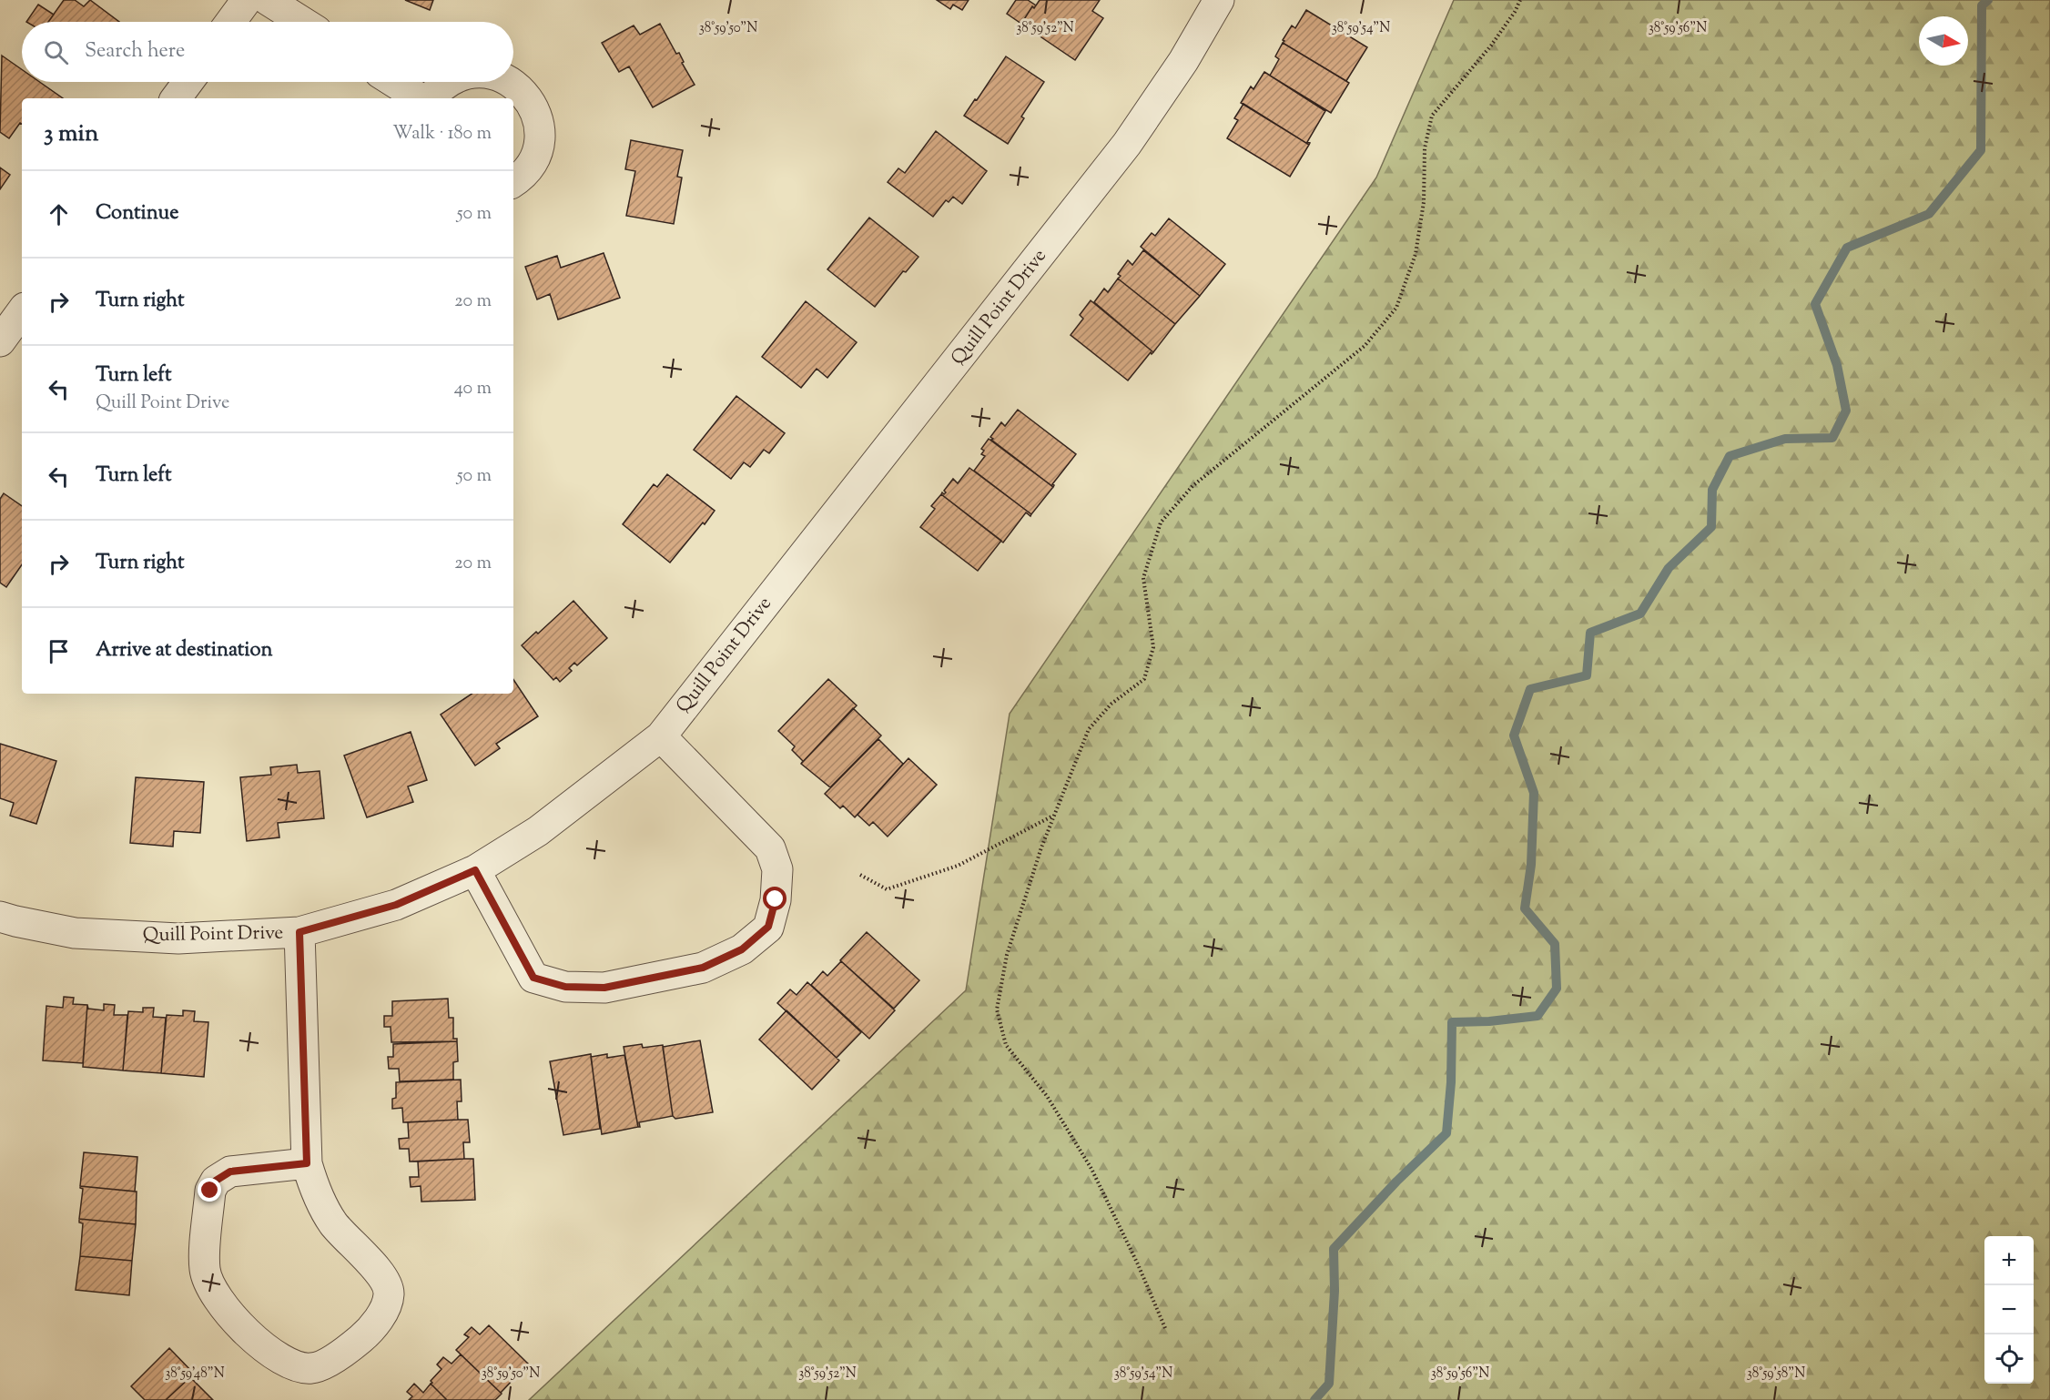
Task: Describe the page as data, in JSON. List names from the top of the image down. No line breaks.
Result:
{"streets":{"street":["Quill Point Drive"]},"north":"right","page":{"search":"Search here","heading":["3 min","Walk · 180 m"],"list":[["Continue","50 m"],["Turn right","20 m"],["Turn left","Quill Point Drive","40 m"],["Turn left","50 m"],["Turn right","20 m"],"Arrive at destination"],"map_buttons":["+","−"]},"coordinates":["38°59'50\"N","38°59'52\"N","38°59'54\"N","38°59'56\"N","38°59'48\"N","38°59'58\"N"]}
